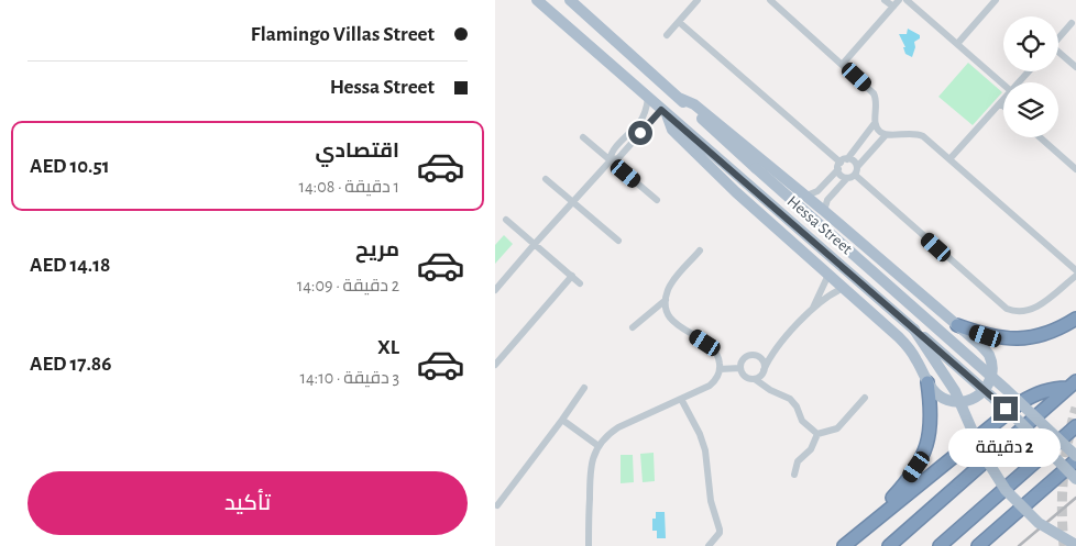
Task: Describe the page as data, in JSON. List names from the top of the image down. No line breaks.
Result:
{"streets":{"main road":["Hessa Street"]},"page":{"banner":["Flamingo Villas Street","Hessa Street"],"list":[{"name":"اقتصادي","note":"1 دقيقة · 14:08","value":"AED 10.51"},{"name":"مريح","note":"2 دقيقة · 14:09","value":"AED 14.18"},{"name":"XL","note":"3 دقيقة · 14:10","value":"AED 17.86"}],"bubble":"2 دقيقة","buttons":"تأكيد"}}
